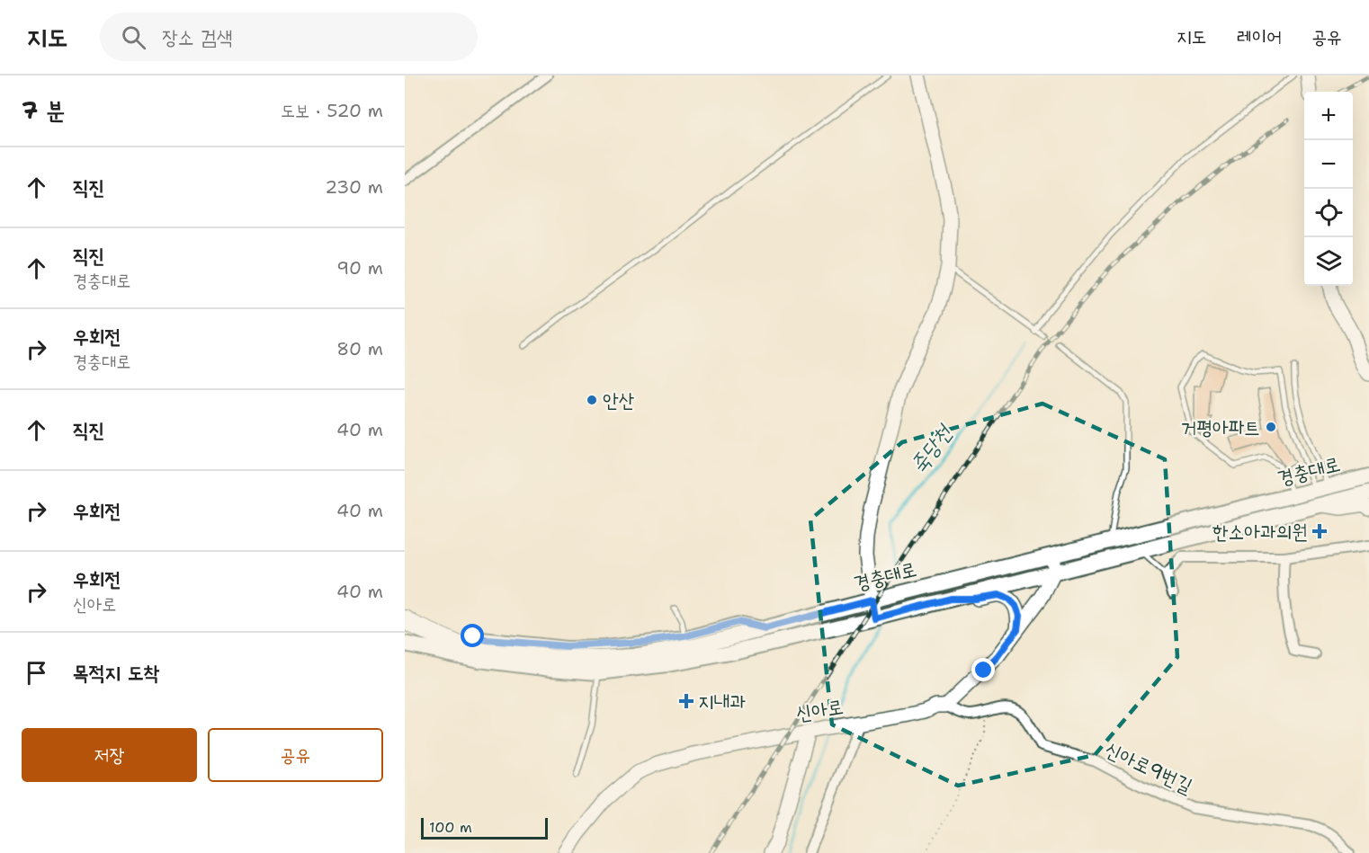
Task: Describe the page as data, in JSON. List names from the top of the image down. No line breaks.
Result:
{"streets":{"main road":["경충대로"],"street":["신아로","신아로9번길"]},"crossings":[["경충대로","신아로"],["신아로","신아로9번길"]],"water":["죽당천"],"places":{"other":["안산","거평아파트"],"health":["한소아과의원","지내과"]},"scale_bar":"100 m","page":{"header":"지도","search":"장소 검색","nav":["지도","레이어","공유"],"heading":["7 분","도보 · 520 m"],"map_buttons":["+","−"],"list":[["직진","230 m"],["직진","경충대로","90 m"],["우회전","경충대로","80 m"],["직진","40 m"],["우회전","40 m"],["우회전","신아로","40 m"],"목적지 도착"],"buttons":["저장","공유"],"scale":"100 m"}}
